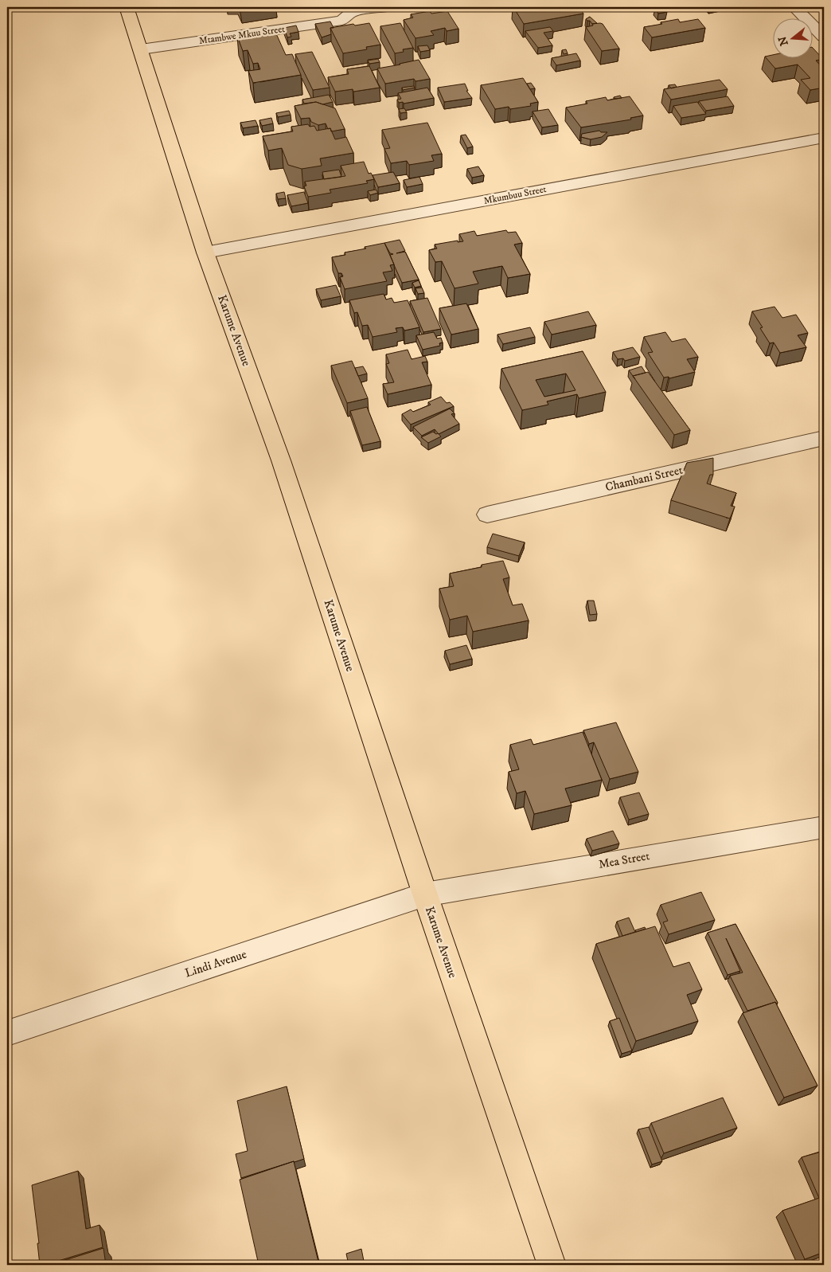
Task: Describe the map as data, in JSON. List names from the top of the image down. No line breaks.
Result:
{"streets":{"main road":["Karume Avenue"],"street":["Mtambwe Mkuu Street","Mkumbuu Street","Chambani Street","Mea Street","Lindi Avenue"]},"crossings":[["Mtambwe Mkuu Street","Karume Avenue"],["Mkumbuu Street","Karume Avenue"],["Karume Avenue","Mea Street"],["Karume Avenue","Lindi Avenue"],["Mea Street","Lindi Avenue"]],"north":"left"}
